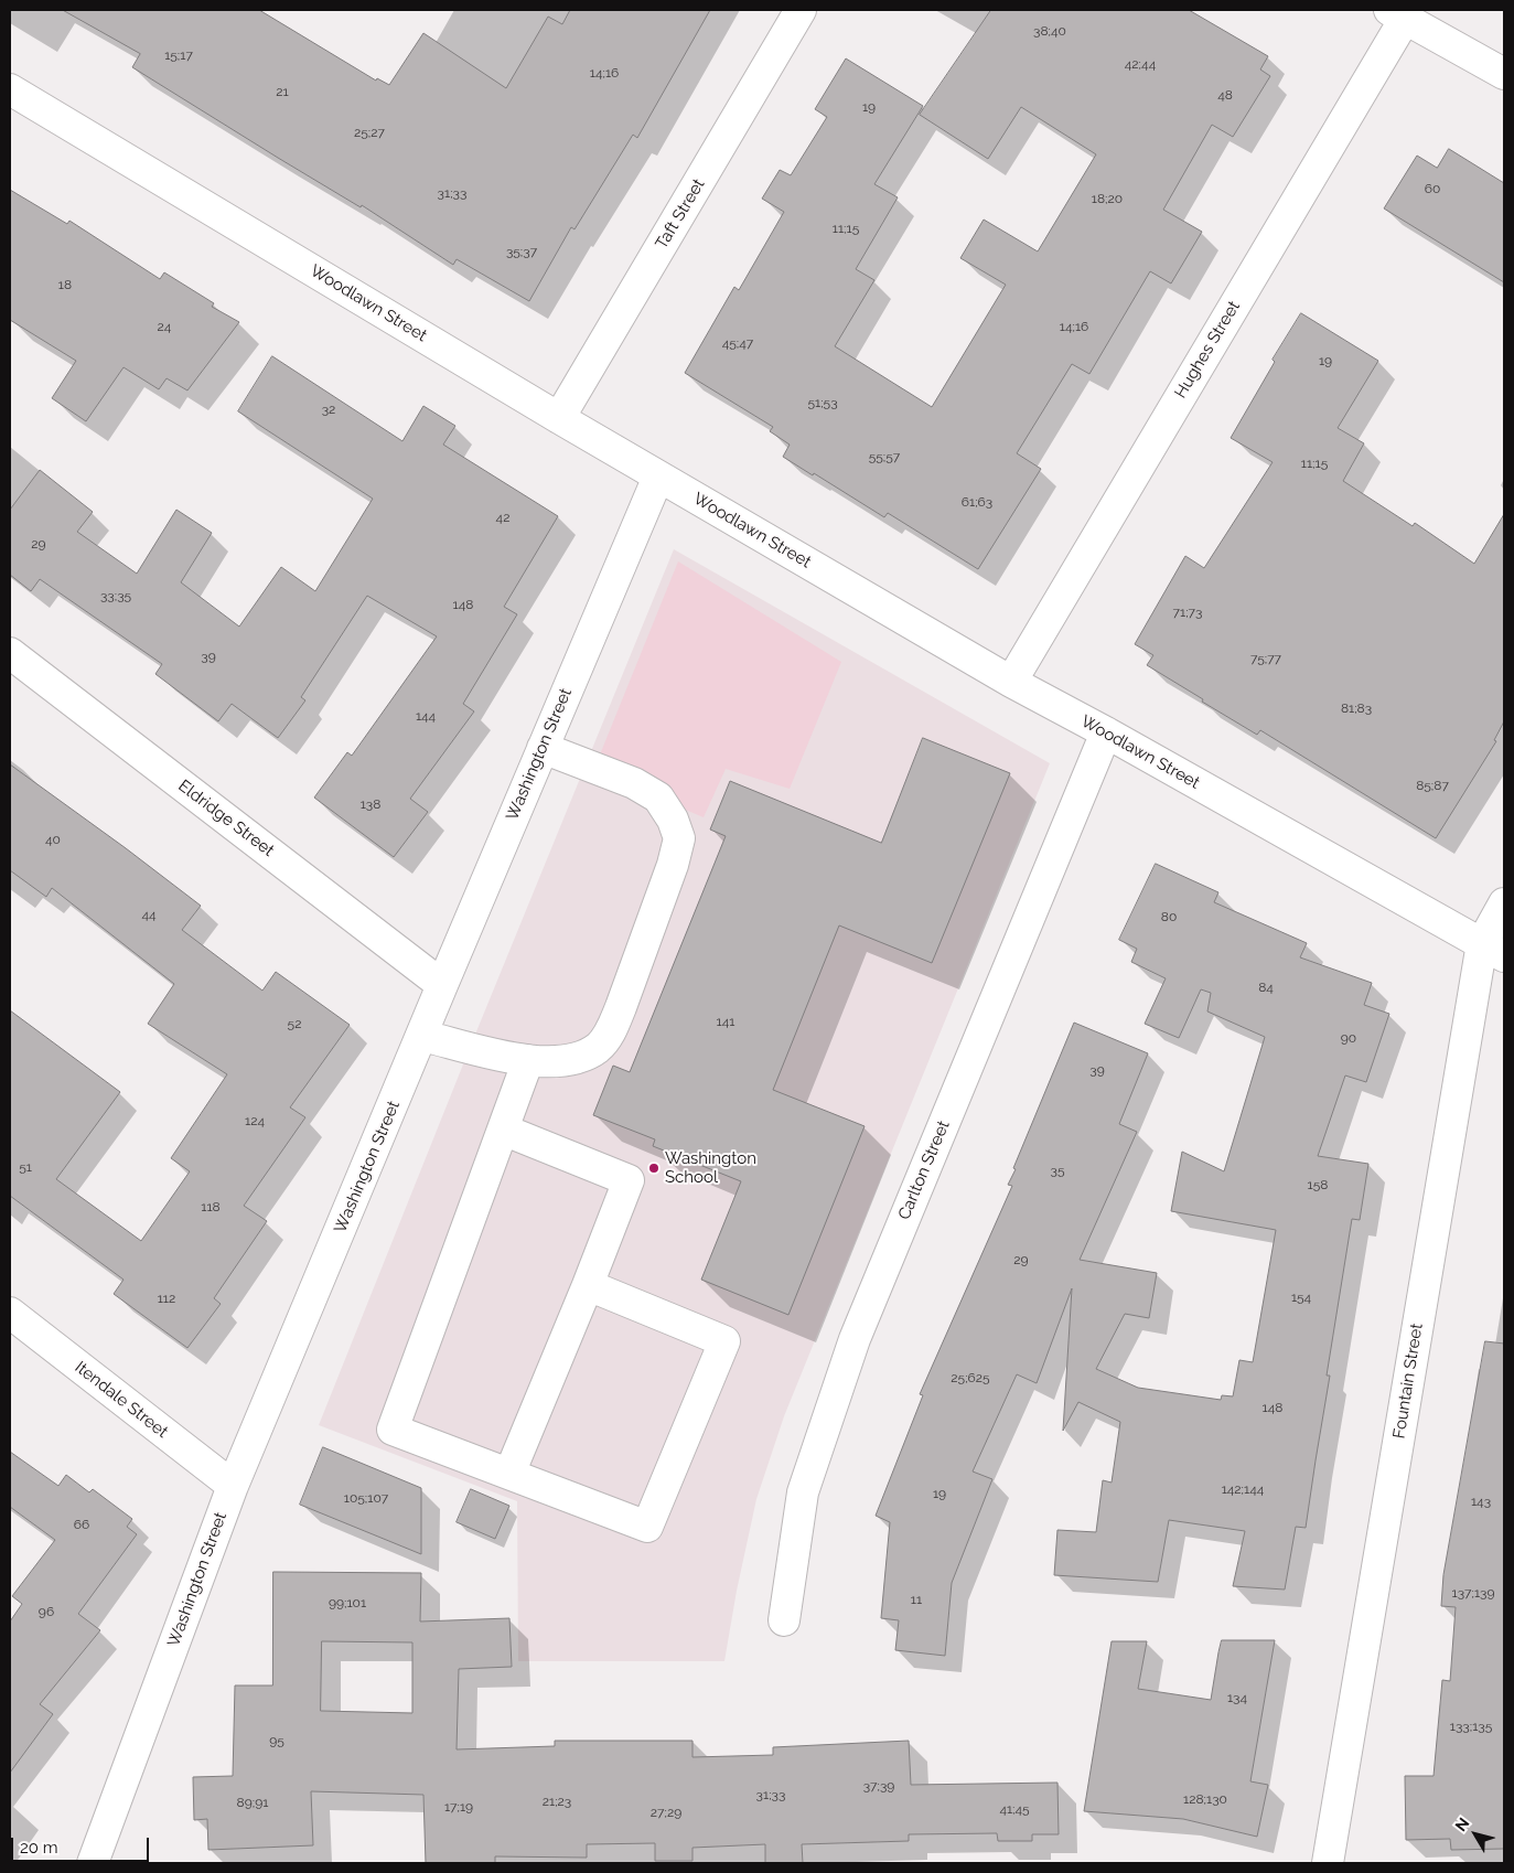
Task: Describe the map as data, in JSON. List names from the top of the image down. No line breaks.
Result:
{"streets":{"street":["Taft Street","Woodlawn Street","Hughes Street","Washington Street","Eldridge Street","Carlton Street","Fountain Street","Itendale Street"]},"crossings":[["Taft Street","Woodlawn Street"],["Woodlawn Street","Hughes Street"],["Woodlawn Street","Washington Street"],["Woodlawn Street","Carlton Street"],["Woodlawn Street","Fountain Street"],["Washington Street","Eldridge Street"],["Washington Street","Itendale Street"]],"places":["Washington School"],"house_numbers":["38;40","15;17","42;44","14;16","21","48","19","25;27","60","31;33","18;20","11;15","35;37","18","24","14;16","45;47","19","51;53","32","55;57","11;15","61;63","42","29","33;35","148","71;73","39","75;77","81;83","144","85;87","138","40","44","80","84","141","52","90","39","124","51","35","158","118","29","154","112","25;625","148","142;144","19","105;107","143","66","137;139","11","99;101","96","134","133;135","95","37;39","31;33","128;130","21;23","89;91","17;19","41;45","27;29"],"scale_bar":"20 m","north":"top left"}
